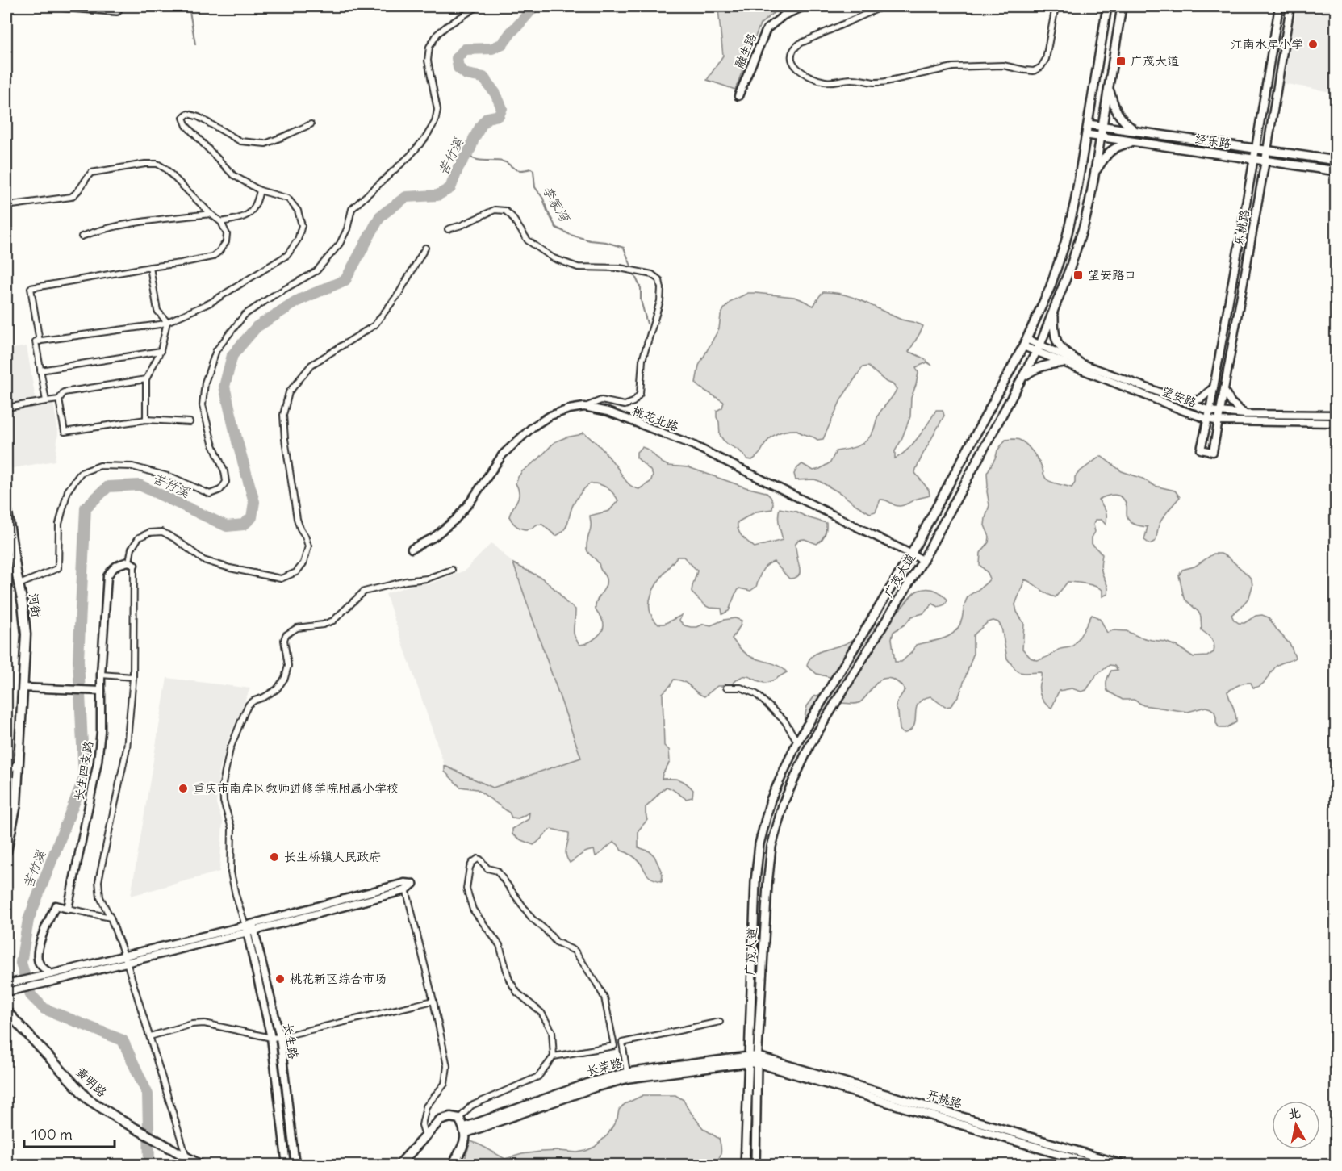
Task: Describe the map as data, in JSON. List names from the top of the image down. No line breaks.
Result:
{"streets":{"highway":["河街","黄明路"],"main road":["经乐路","广茂大道","长荣路","开桃路"],"street":["融生路","乐桃路","望安路","桃花北路","长生四支路","长生路"]},"crossings":[["经乐路","乐桃路"],["经乐路","广茂大道"],["乐桃路","望安路"],["望安路","广茂大道"],["桃花北路","广茂大道"],["广茂大道","长荣路"],["广茂大道","开桃路"],["长荣路","开桃路"]],"water":["苦竹溪","李家湾"],"places":{"other":["江南水岸小学","重庆市南岸区教师进修学院附属小学校","长生桥镇人民政府","桃花新区综合市场"],"transit":["广茂大道","望安路口"]},"scale_bar":"100 m","north":"top"}
